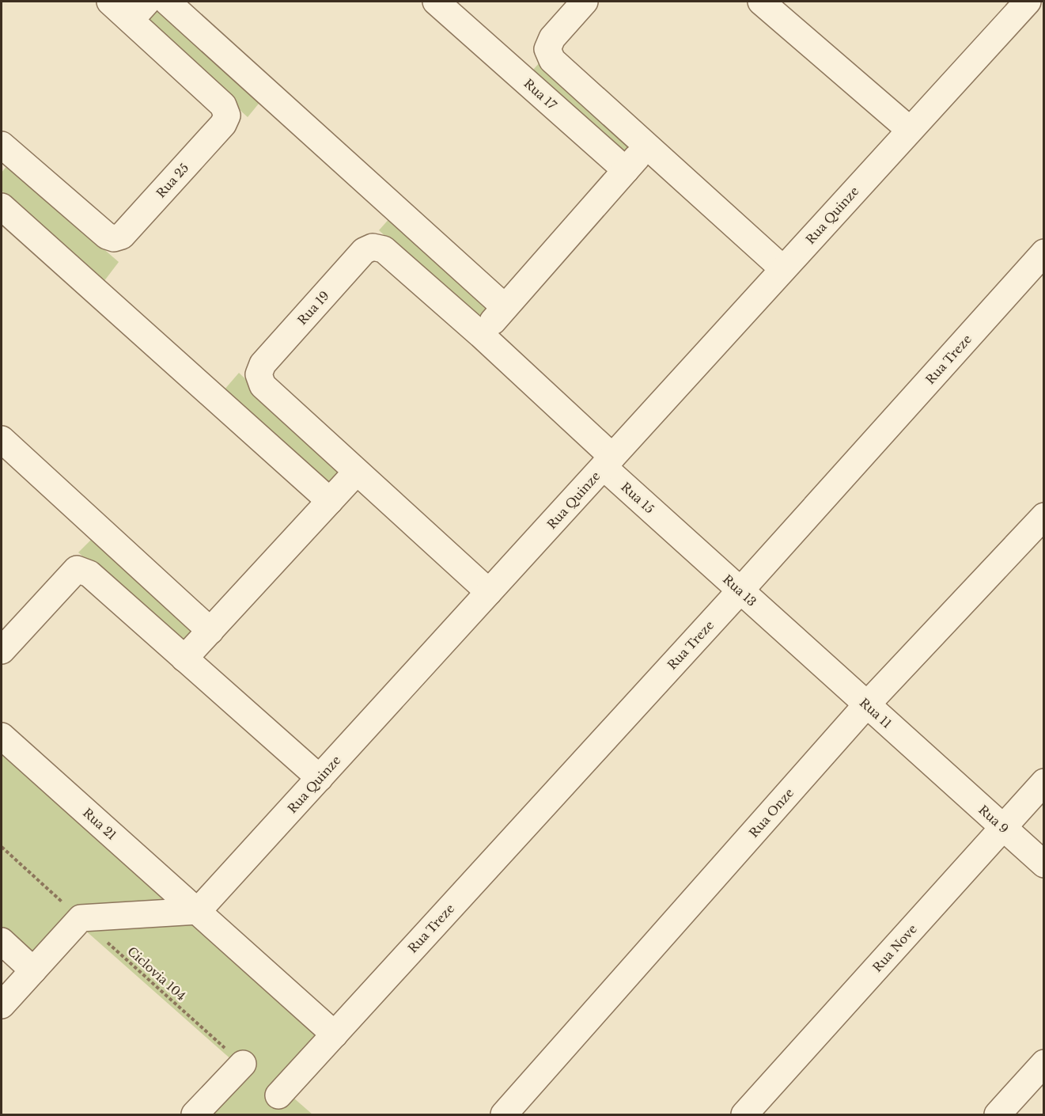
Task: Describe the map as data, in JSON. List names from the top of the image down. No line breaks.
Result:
{"streets":{"street":["Rua 17","Rua 25","Rua Quinze","Rua 19","Rua Treze","Rua 15","Rua 13","Rua 11","Rua Onze","Rua 9","Rua 21","Rua Nove"],"path":["Ciclovia 104"]},"crossings":[["Rua Quinze","Rua 19"],["Rua Quinze","Rua 15"],["Rua Quinze","Rua 21"],["Rua 19","Rua 15"],["Rua Treze","Rua 13"],["Rua 15","Rua 13"],["Rua 13","Rua 11"],["Rua 11","Rua Onze"],["Rua 11","Rua 9"],["Rua 9","Rua Nove"]]}
